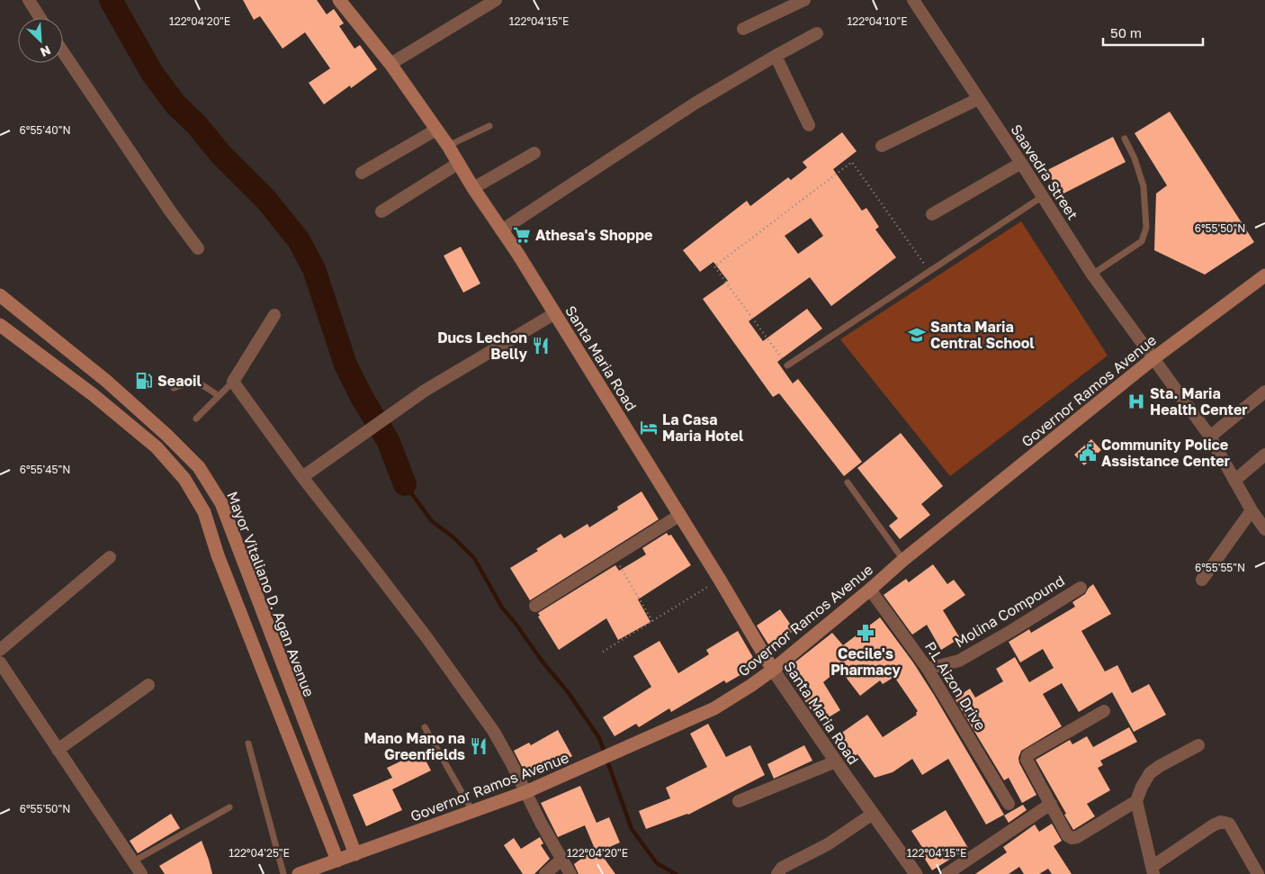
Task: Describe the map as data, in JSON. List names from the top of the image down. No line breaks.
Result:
{"streets":{"main road":["Santa Maria Road","Governor Ramos Avenue","Mayor Vitaliano D. Agan Avenue"],"street":["Saavedra Street","Molina Compound","P.L Aizon Drive"]},"crossings":[["Saavedra Street","Governor Ramos Avenue"],["Santa Maria Road","Governor Ramos Avenue"],["Governor Ramos Avenue","Mayor Vitaliano D. Agan Avenue"],["Governor Ramos Avenue","P.L Aizon Drive"],["Molina Compound","P.L Aizon Drive"]],"places":{"supermarket":["Athesa's Shoppe"],"school or university":["Santa Maria Central School"],"restaurant":["Ducs Lechon Belly","Mano Mano na Greenfields"],"fuel station":["Seaoil"],"hospital":["Sta. Maria Health Center"],"hotel":["La Casa Maria Hotel"],"public building":["Community Police Assistance Center"],"pharmacy":["Cecile's Pharmacy"]},"scale_bar":"50 m","north":"bottom right","coordinates":["122°04'20\"E","122°04'15\"E","122°04'10\"E","6°55'40\"N","6°55'50\"N","6°55'45\"N","6°55'55\"N","122°04'25\"E"]}
